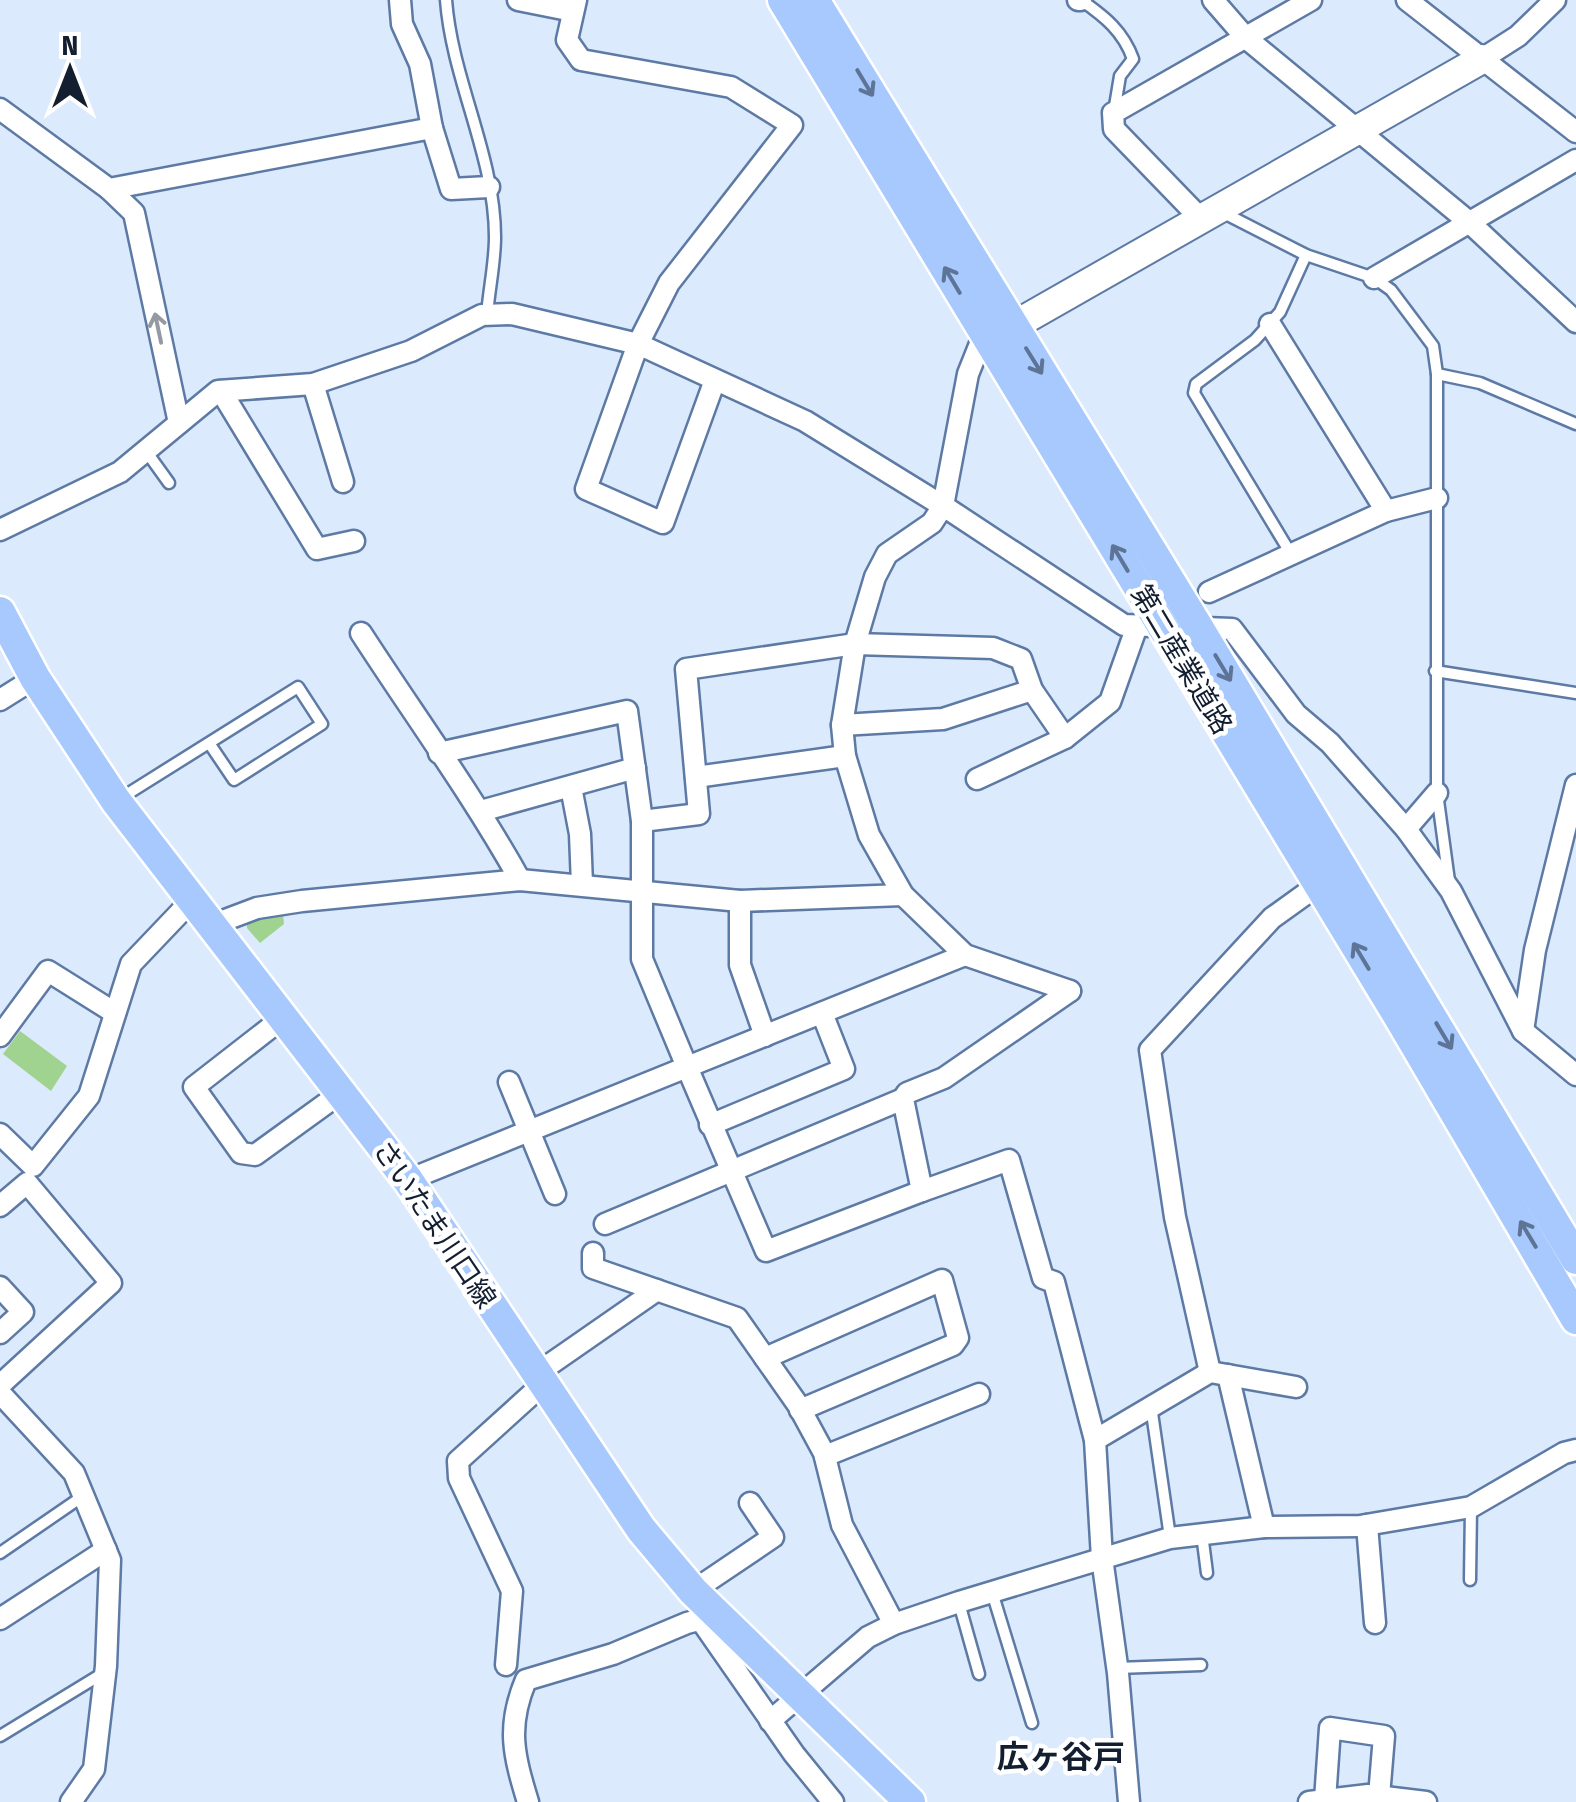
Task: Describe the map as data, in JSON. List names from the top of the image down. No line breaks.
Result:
{"streets":{"main road":["第二産業道路","さいたま川口線"]},"districts":["広ヶ谷戸"],"north":"top"}
